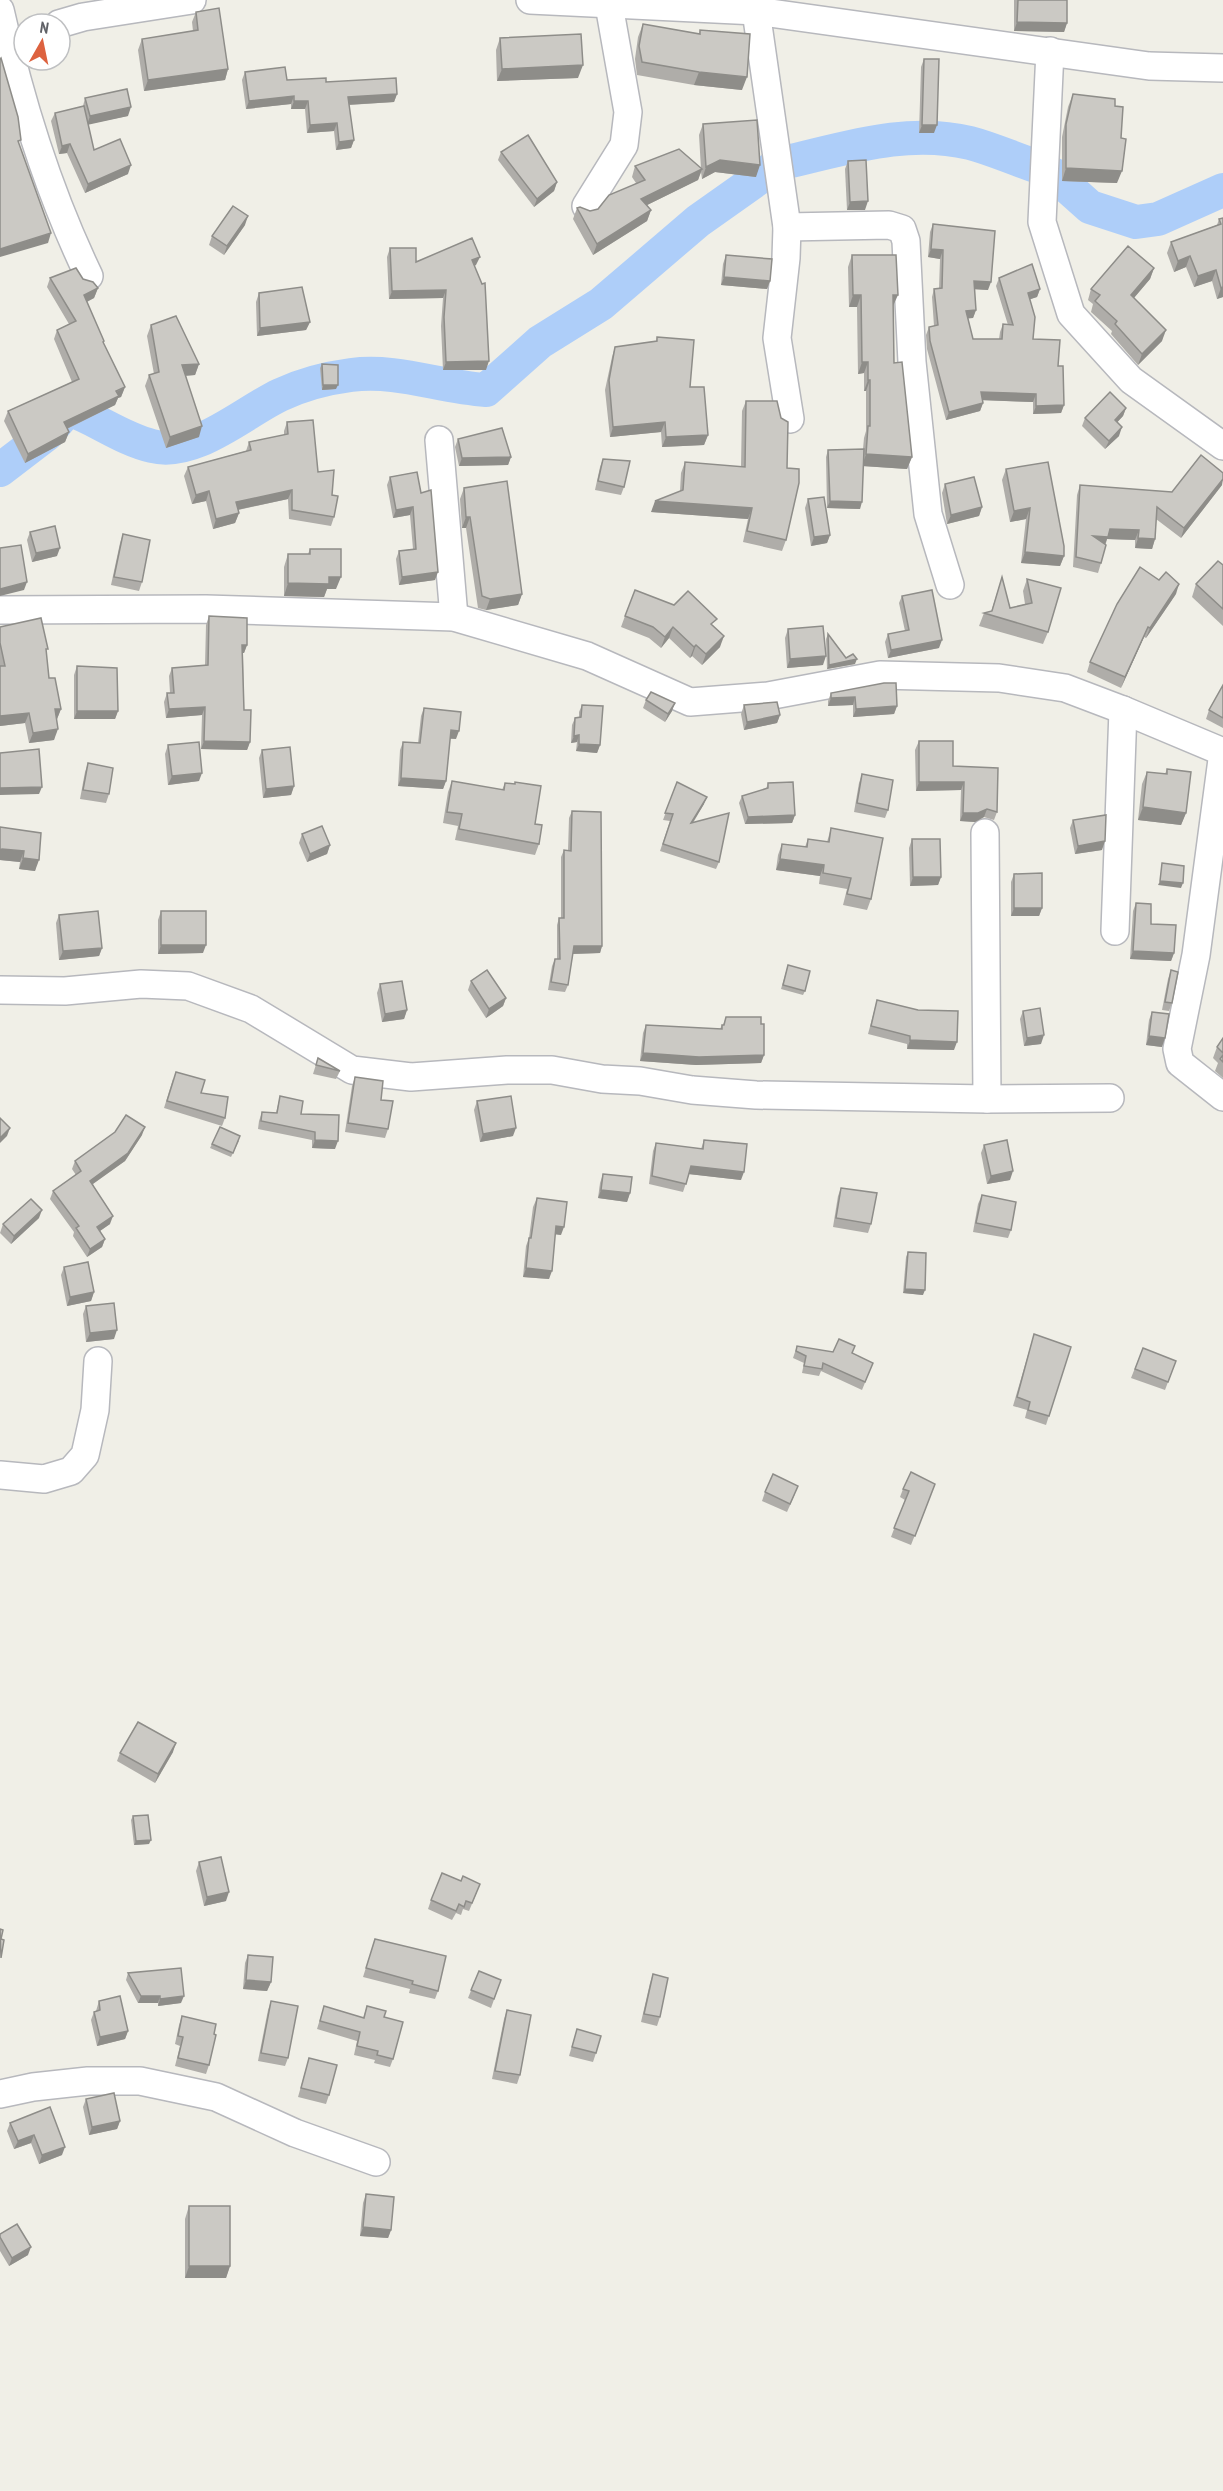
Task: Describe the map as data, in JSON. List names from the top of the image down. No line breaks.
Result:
{"north":"top"}
